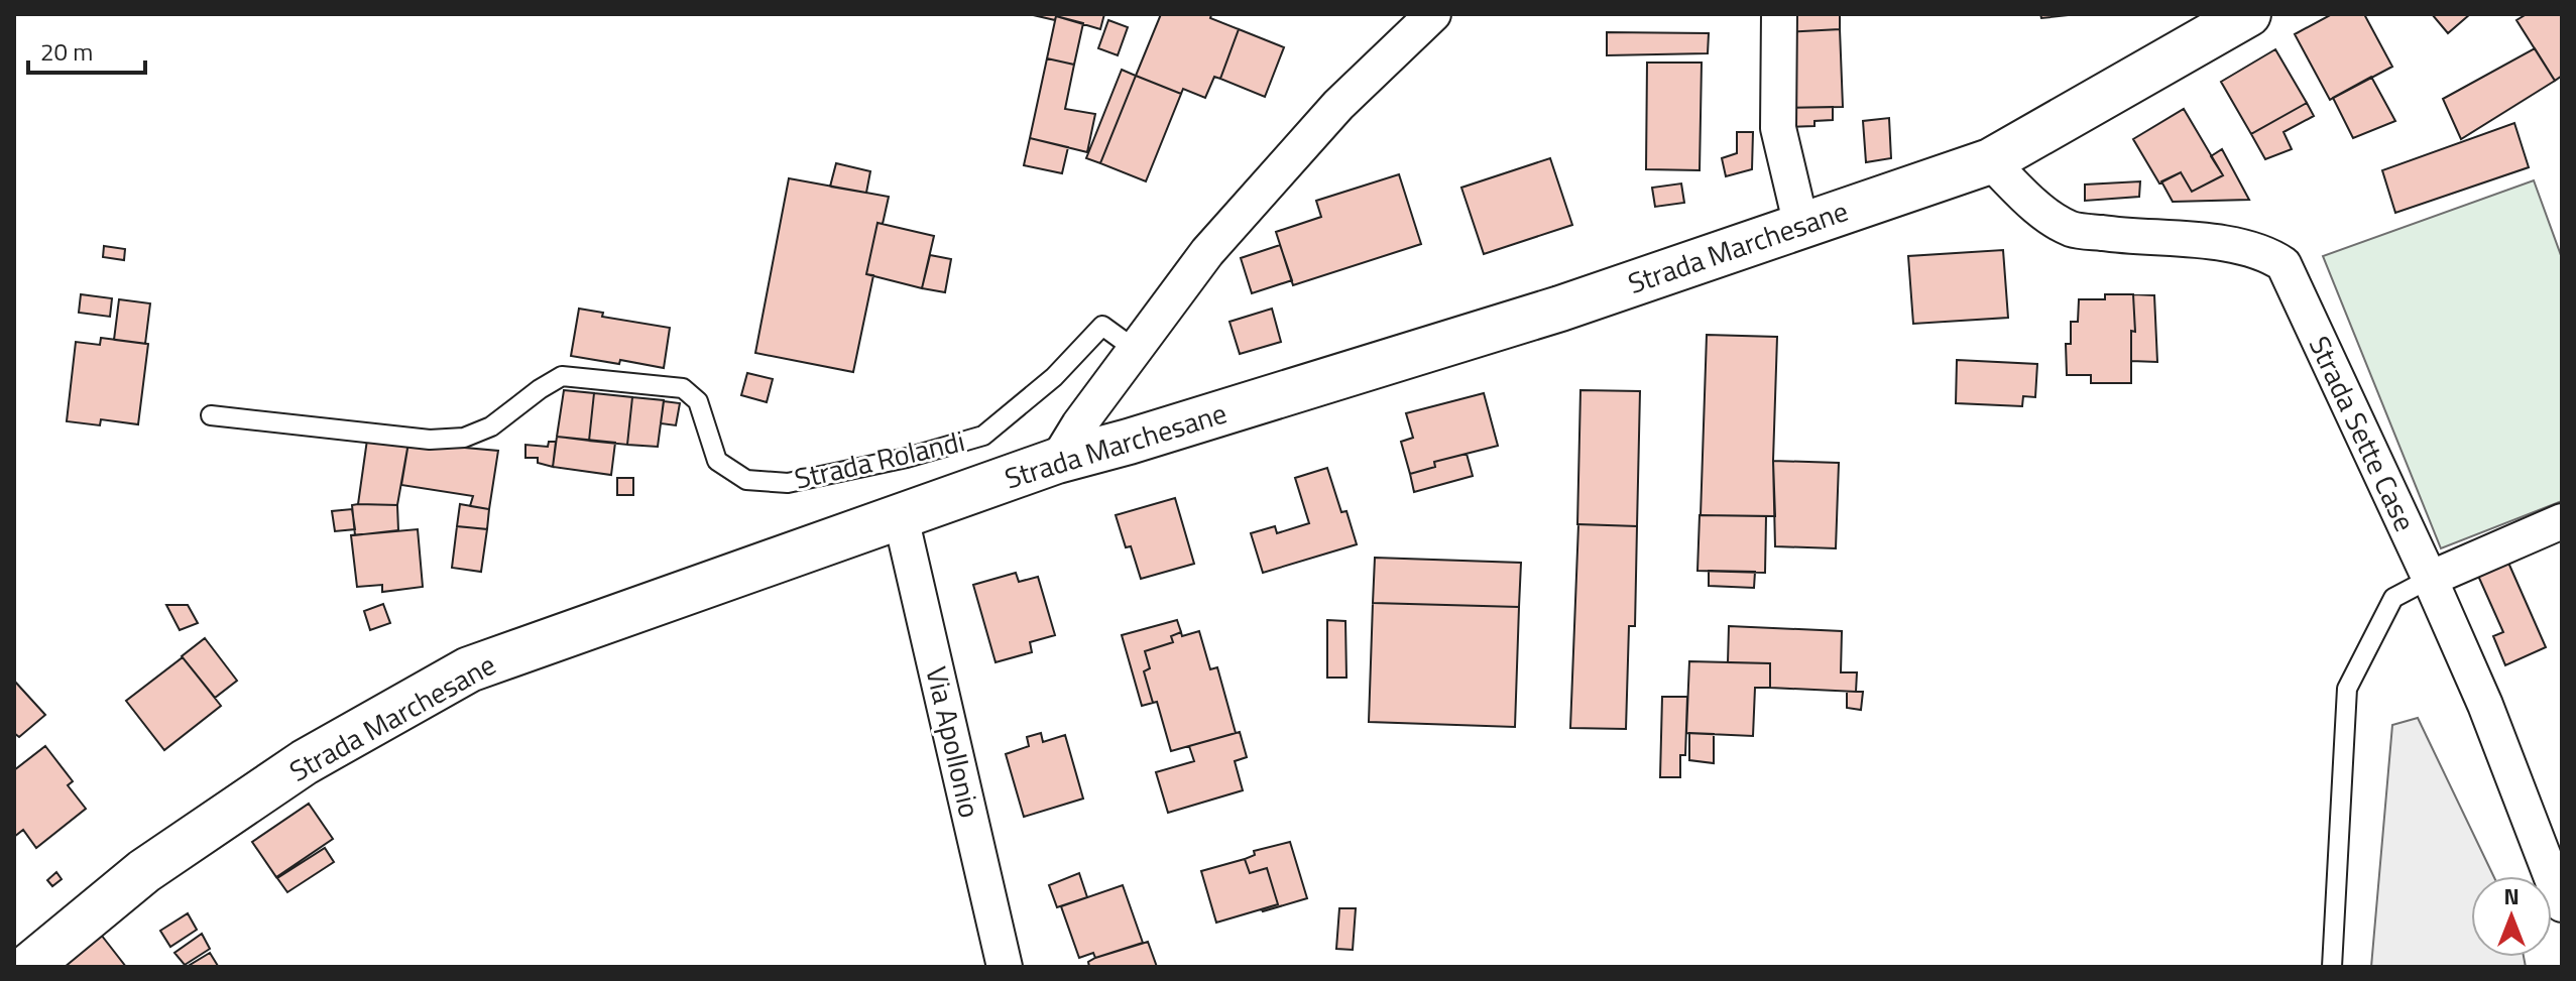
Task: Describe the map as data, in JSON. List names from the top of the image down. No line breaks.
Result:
{"streets":{"main road":["Strada Marchesane"],"street":["Strada Sette Case","Via Apollonio"],"lane":["Strada Rolandi"]},"crossings":[["Strada Marchesane","Strada Sette Case"],["Strada Marchesane","Via Apollonio"]],"scale_bar":"20 m","north":"top"}
